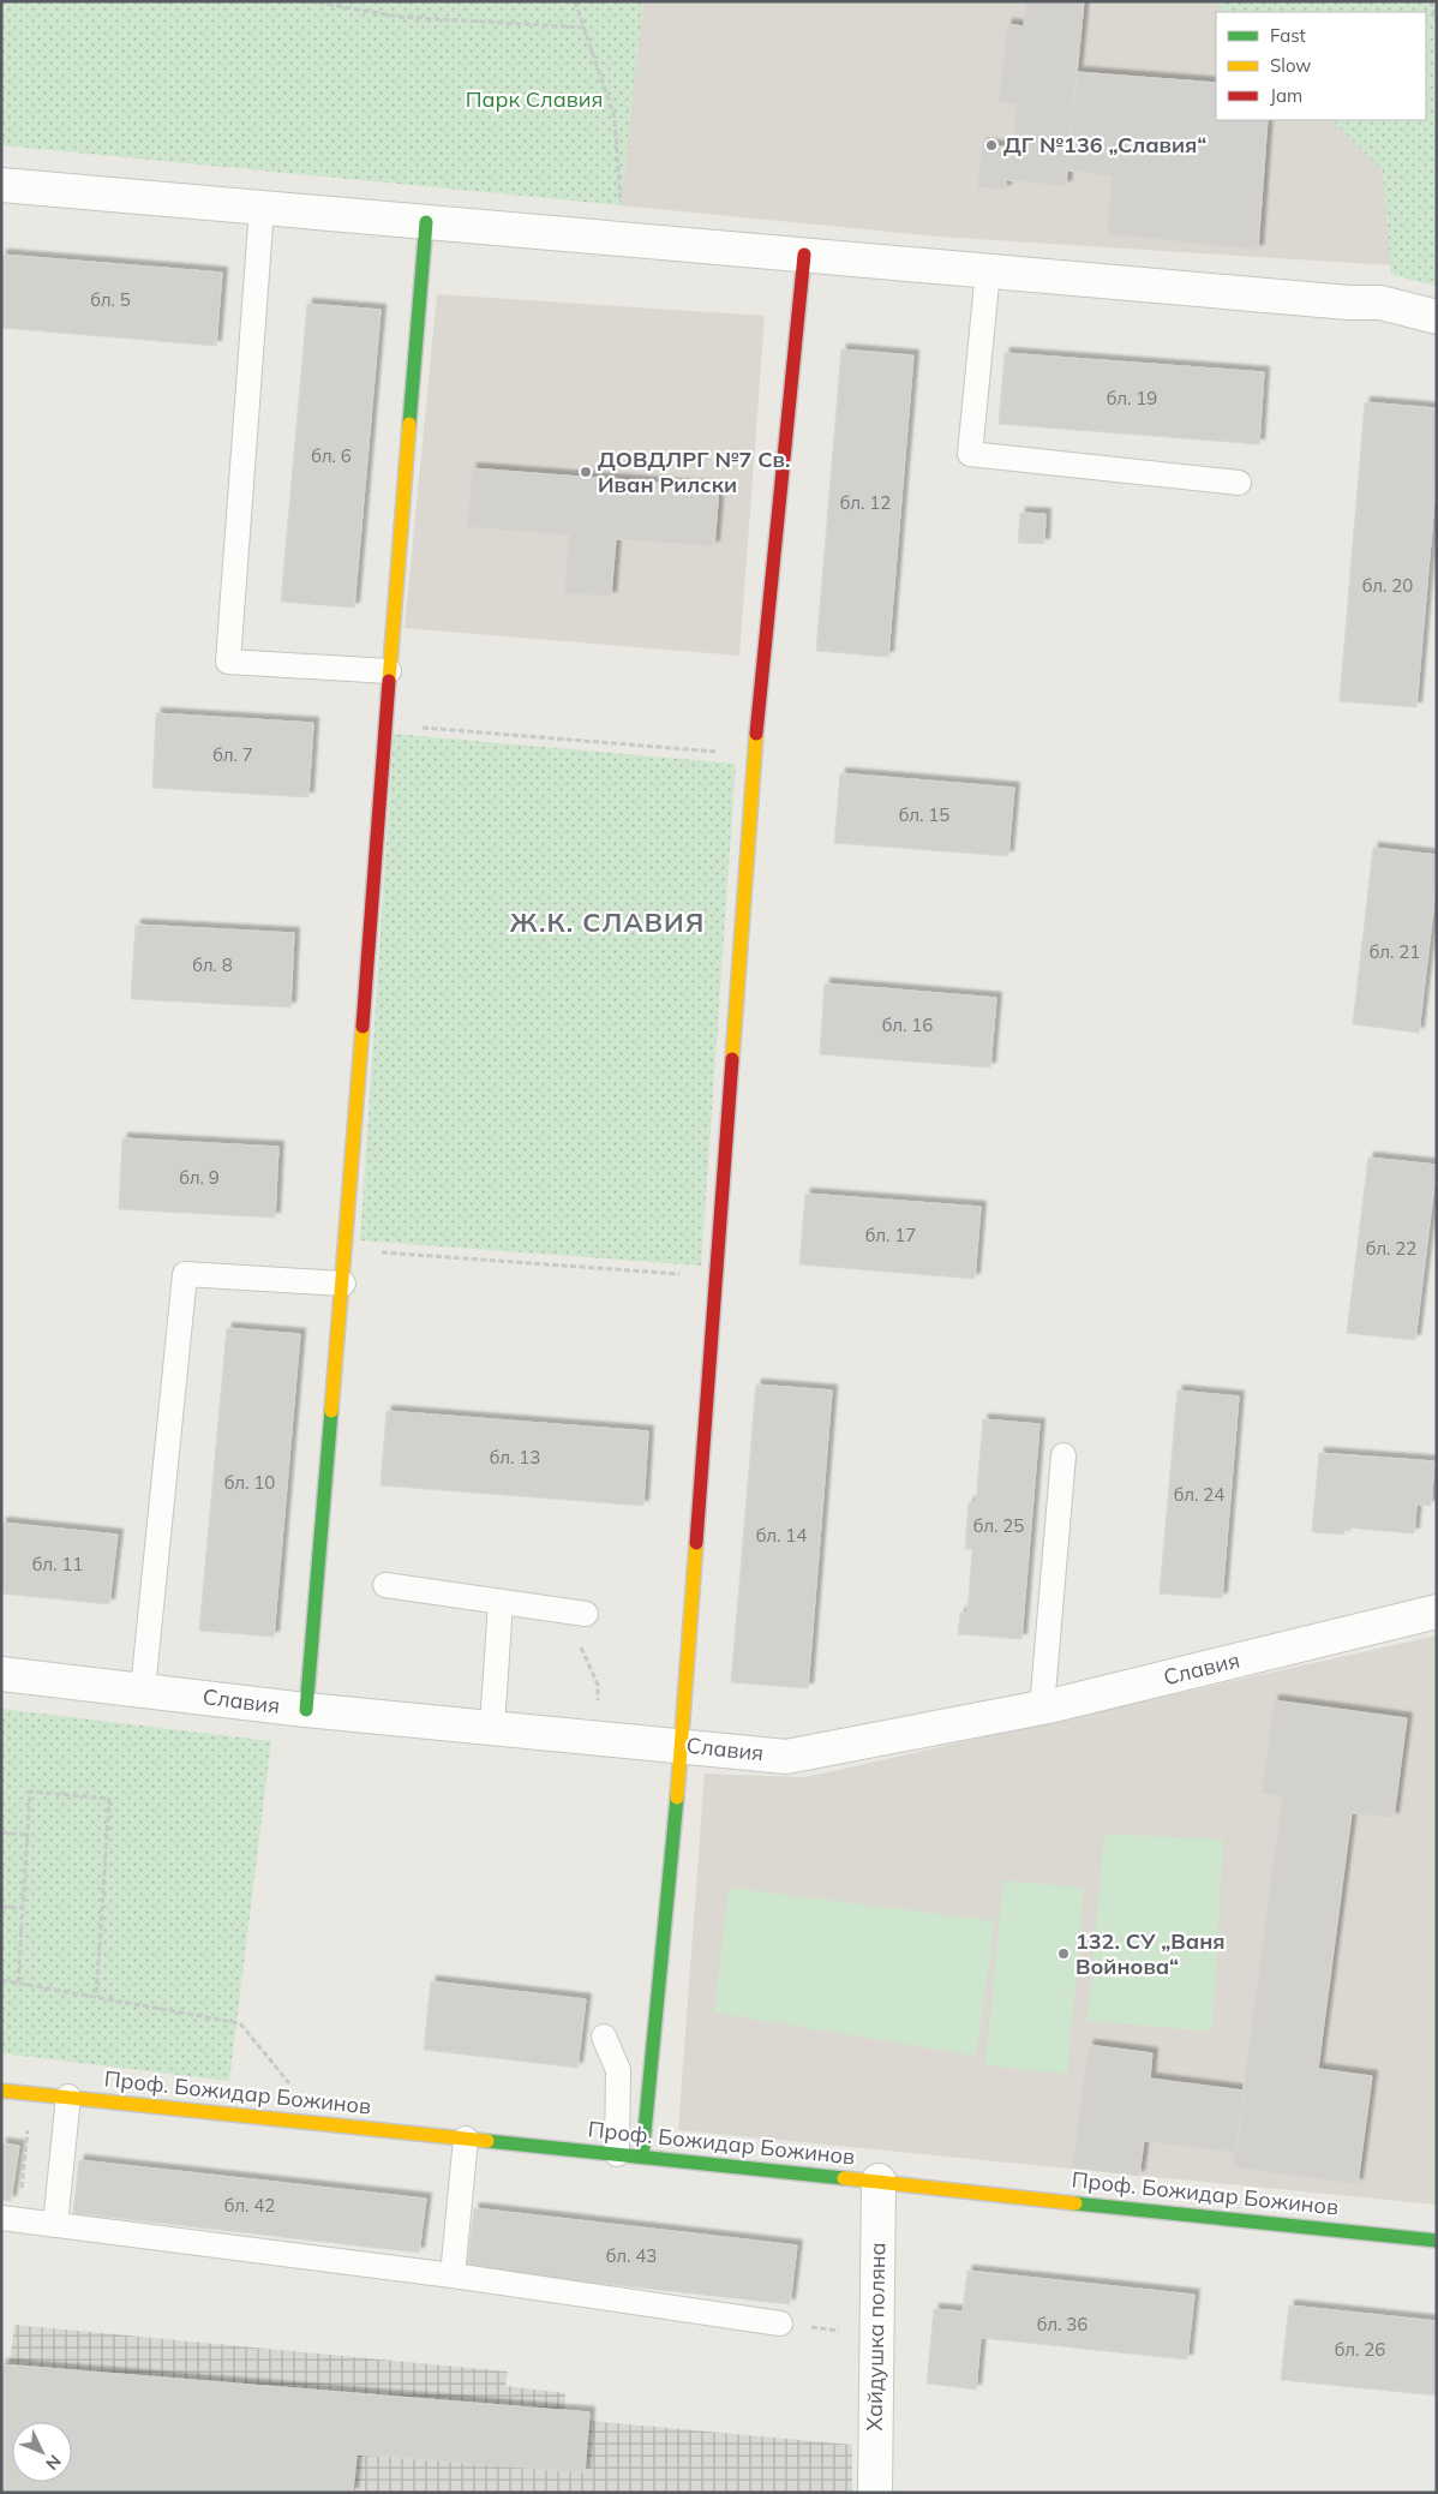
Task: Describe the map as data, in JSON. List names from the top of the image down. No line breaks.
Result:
{"streets":{"street":["Славия","Проф. Божидар Божинов","Хайдушка поляна"]},"crossings":[["Проф. Божидар Божинов","Хайдушка поляна"]],"districts":["Ж.К. СЛАВИЯ"],"parks":["Парк Славия"],"places":["ДГ №136 „Славия“","ДОВДЛРГ №7 Св. Иван Рилски","132. СУ „Ваня Войнова“"],"house_numbers":["бл. 5","бл. 19","бл. 6","бл. 12","бл. 20","бл. 7","бл. 15","бл. 21","бл. 8","бл. 16","бл. 9","бл. 17","бл. 22","бл. 13","бл. 10","бл. 24","бл. 25","бл. 14","бл. 11","бл. 42","бл. 43","бл. 36","бл. 26"],"legend":["Fast","Slow","Jam"],"north":"bottom right"}
